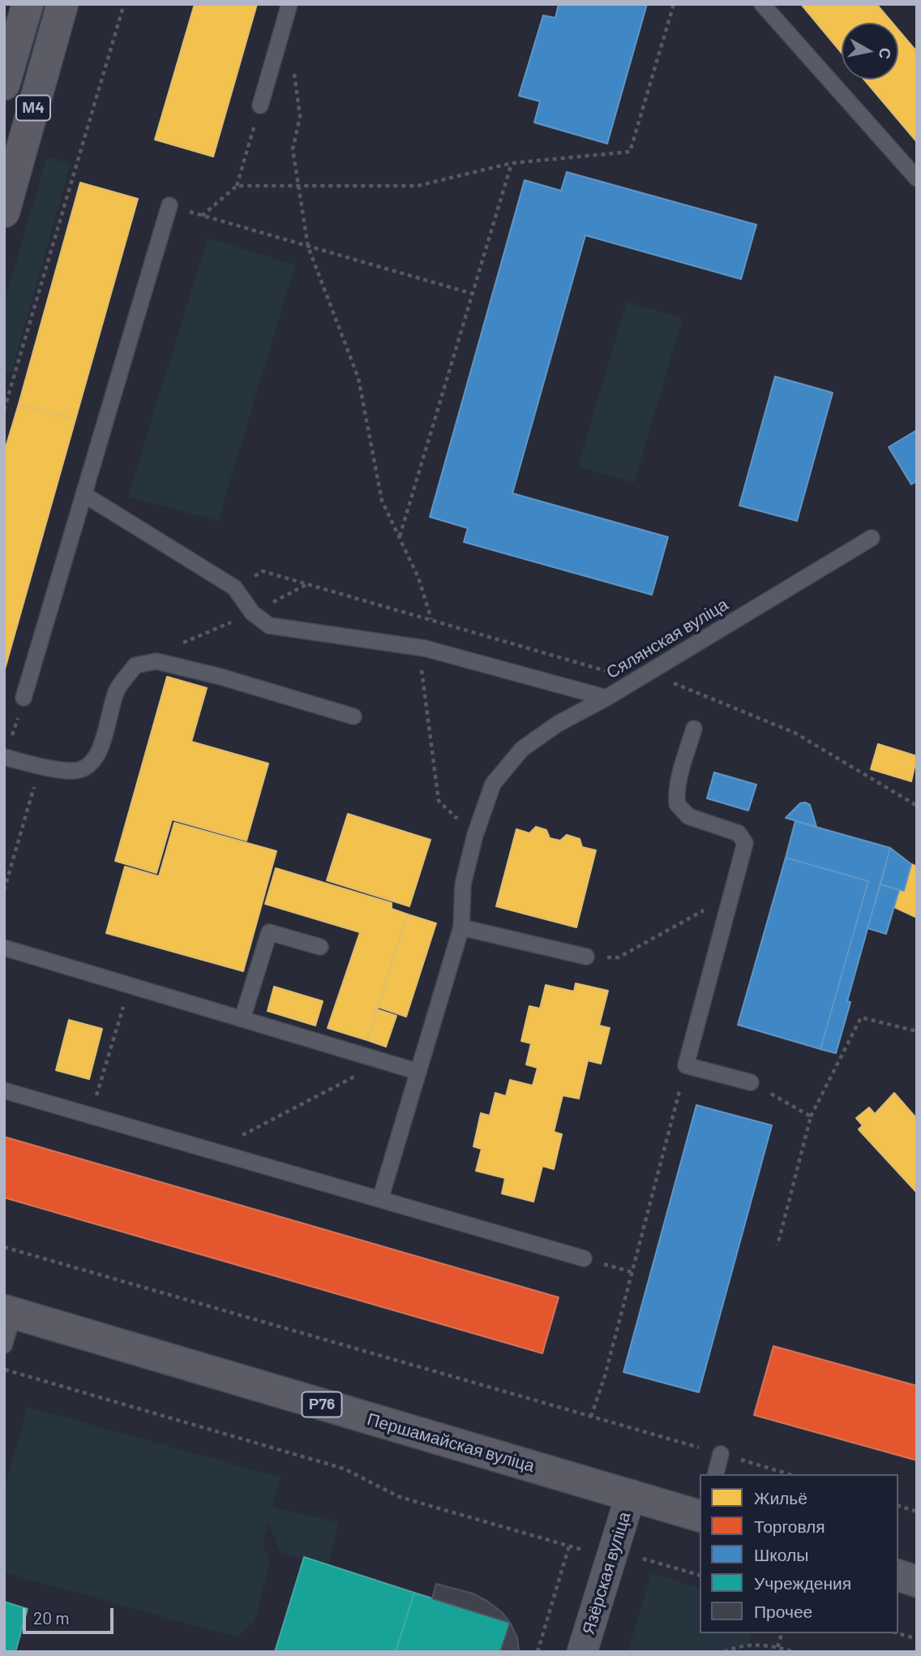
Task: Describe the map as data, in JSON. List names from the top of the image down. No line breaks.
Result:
{"streets":{"main road":["М4","Р76","Першамайская вуліца"],"street":["Язёрская вуліца"],"lane":["Сялянская вуліца"]},"crossings":[["Першамайская вуліца","Язёрская вуліца"]],"legend":["Жильё","Торговля","Школы","Учреждения","Прочее"],"scale_bar":"20 m","north":"right"}
